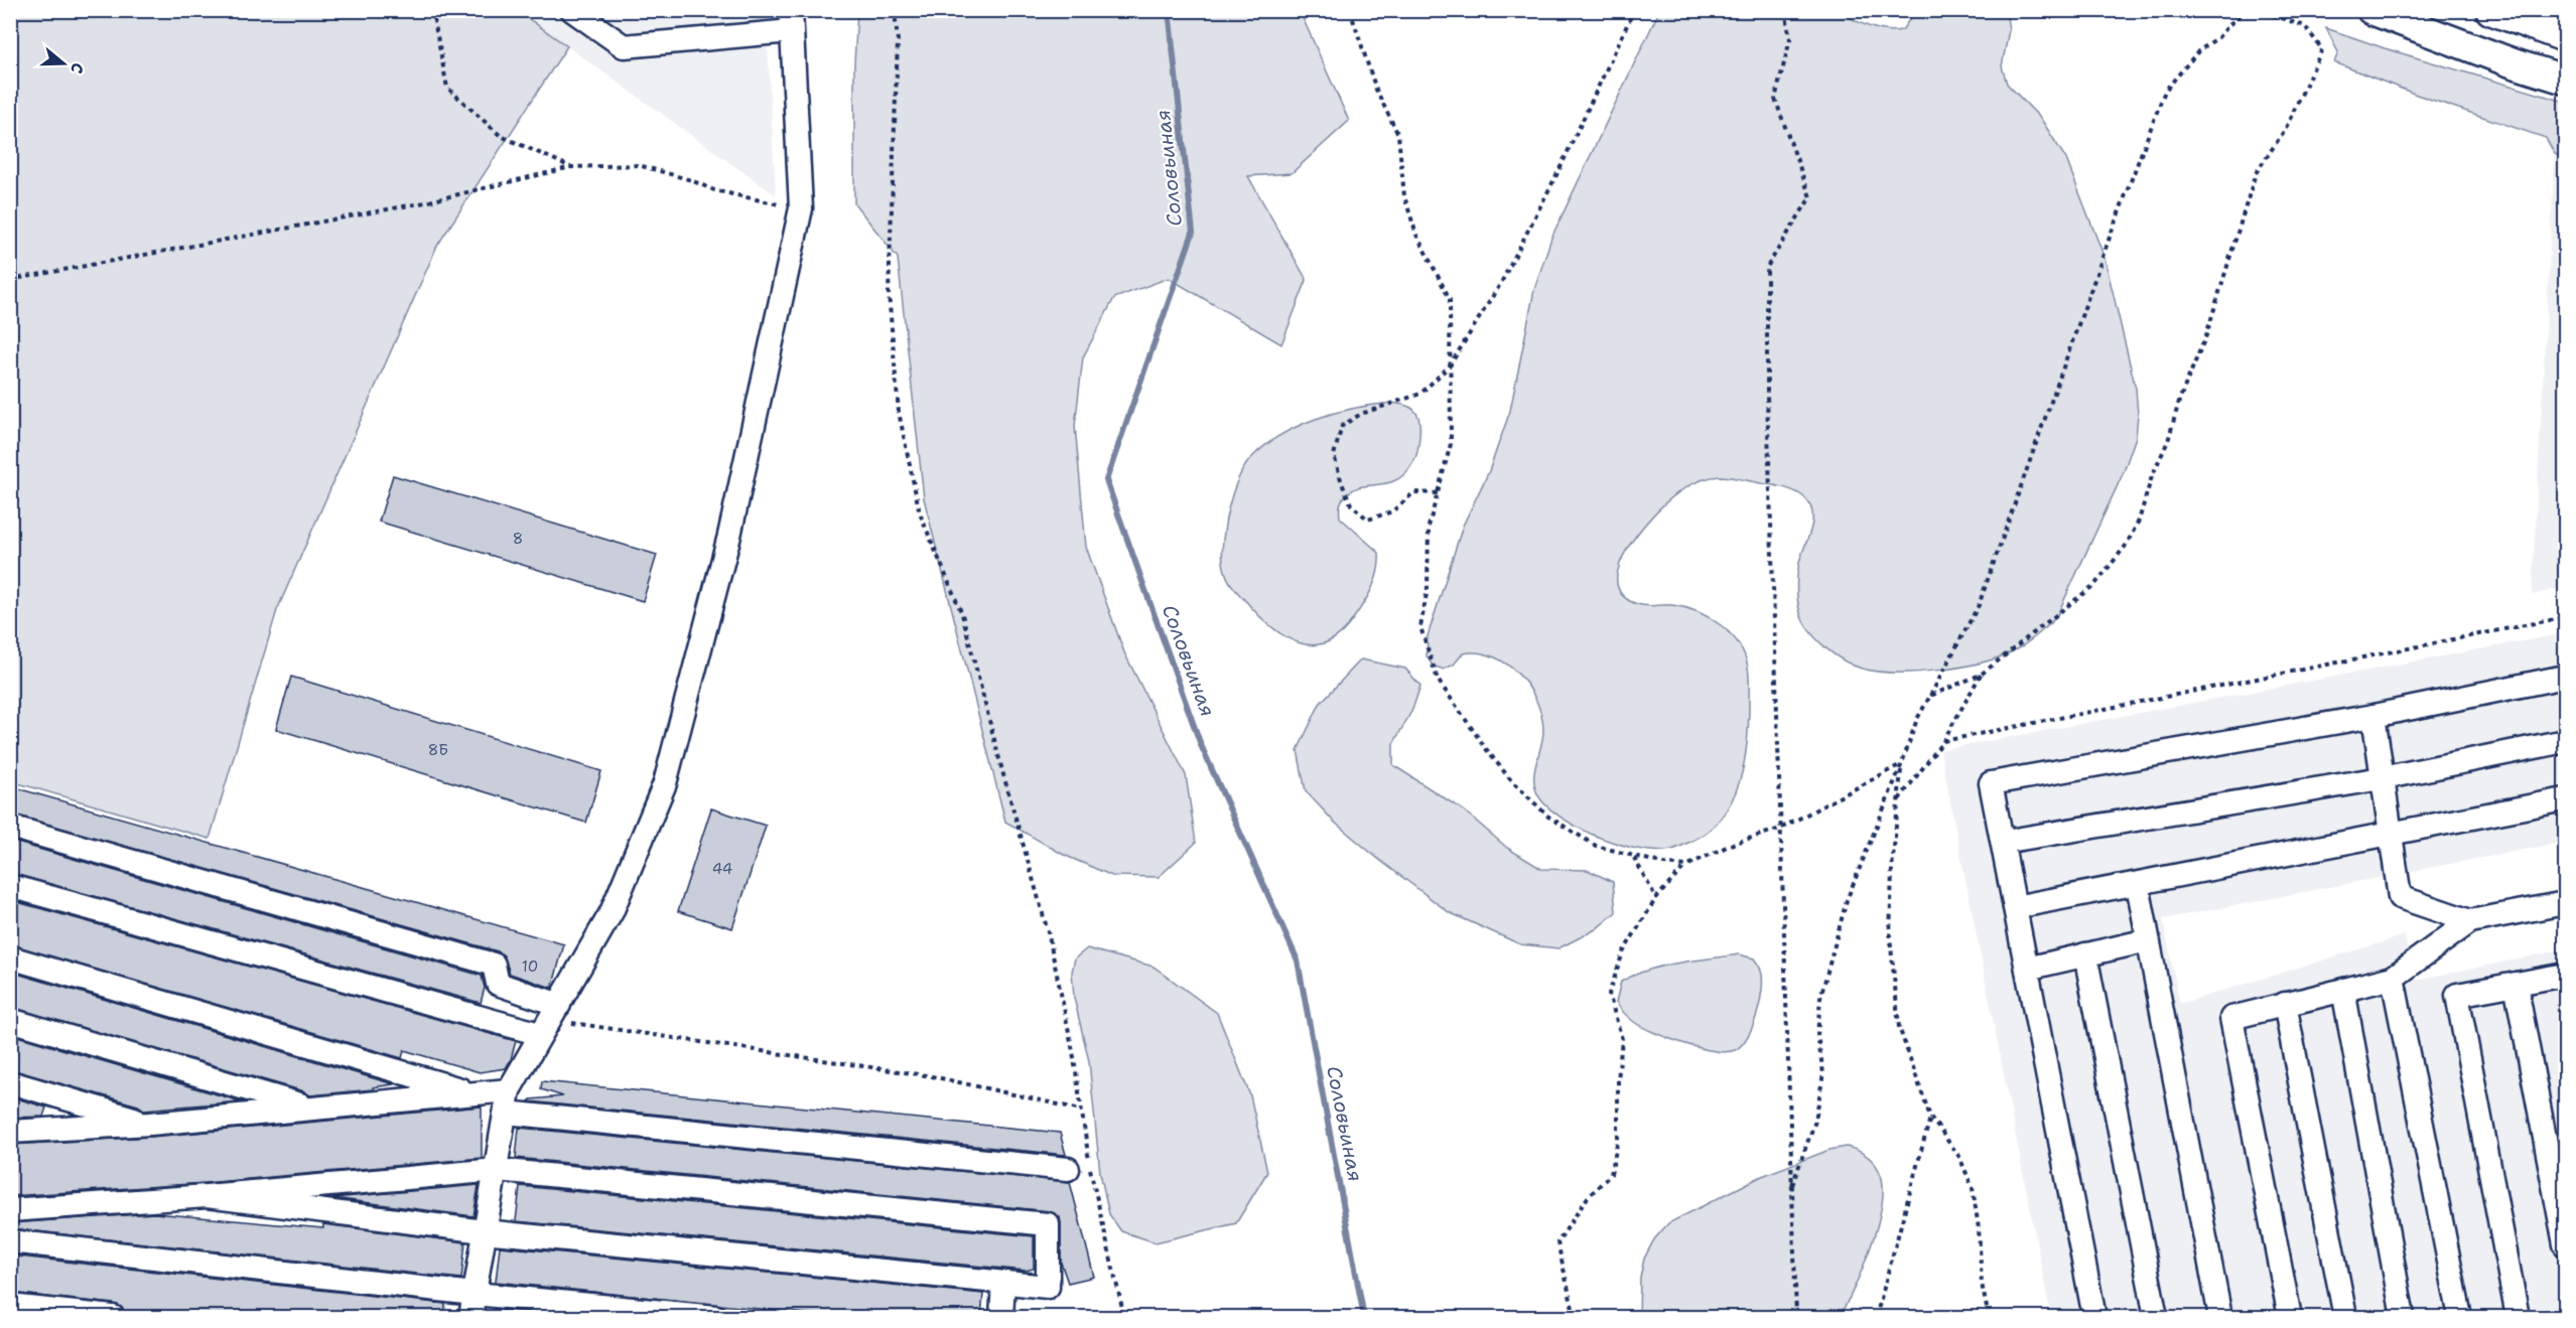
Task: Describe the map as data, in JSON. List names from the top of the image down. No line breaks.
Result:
{"water":["Соловьиная"],"house_numbers":["8","8Б","44","10"],"north":"right"}
